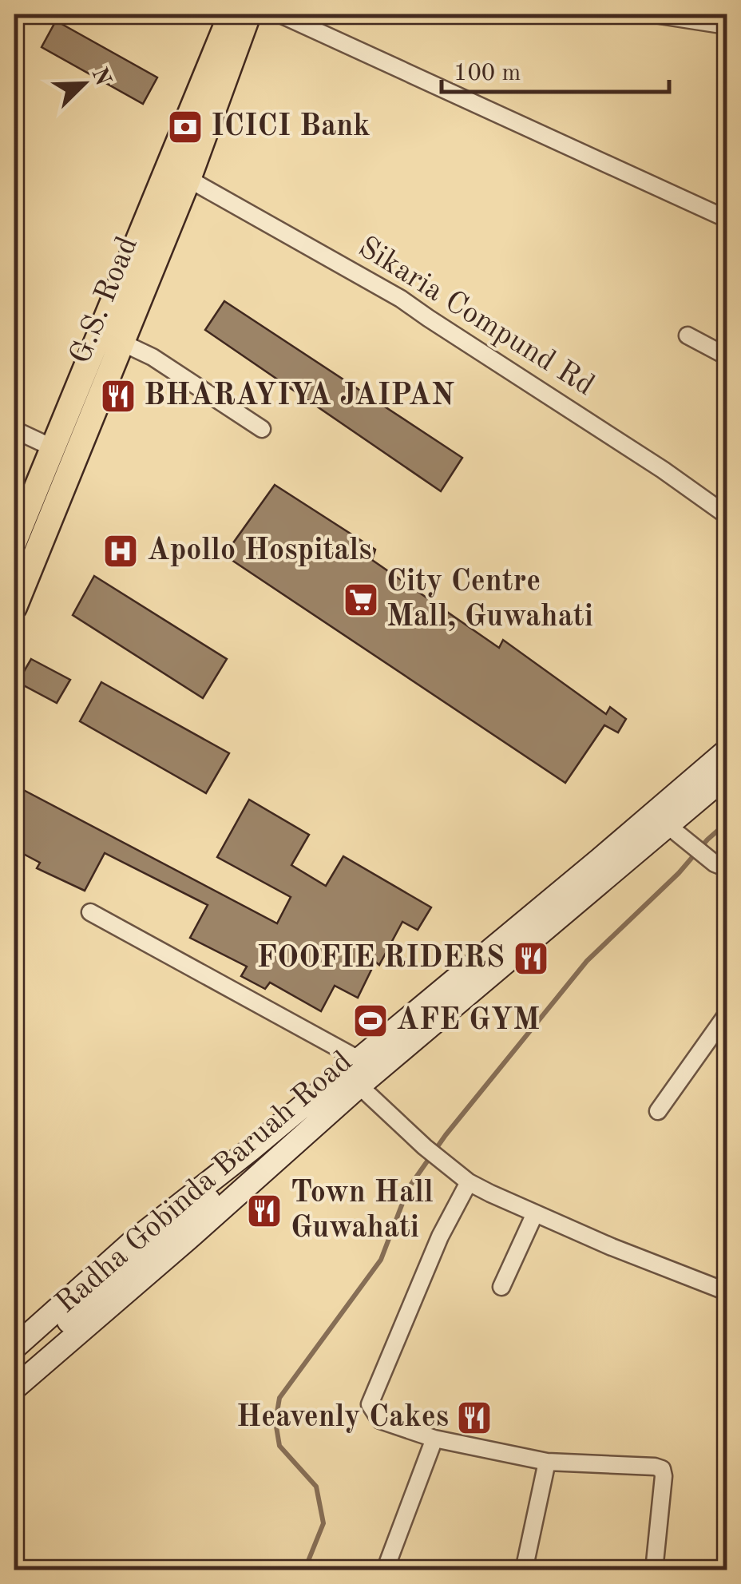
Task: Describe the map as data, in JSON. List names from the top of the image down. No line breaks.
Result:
{"streets":{"main road":["G.S. Road","Radha Gobinda Baruah Road"],"street":["Sikaria Compund Rd"]},"crossings":[["G.S. Road","Sikaria Compund Rd"]],"places":{"bank":["ICICI Bank"],"restaurant":["BHARAYIYA JAIPAN","FOOFIE RIDERS","Town Hall Guwahati","Heavenly Cakes"],"hospital":["Apollo Hospitals"],"supermarket":["City Centre Mall, Guwahati"],"sports":["AFE GYM"]},"scale_bar":"100 m","north":"top right"}
